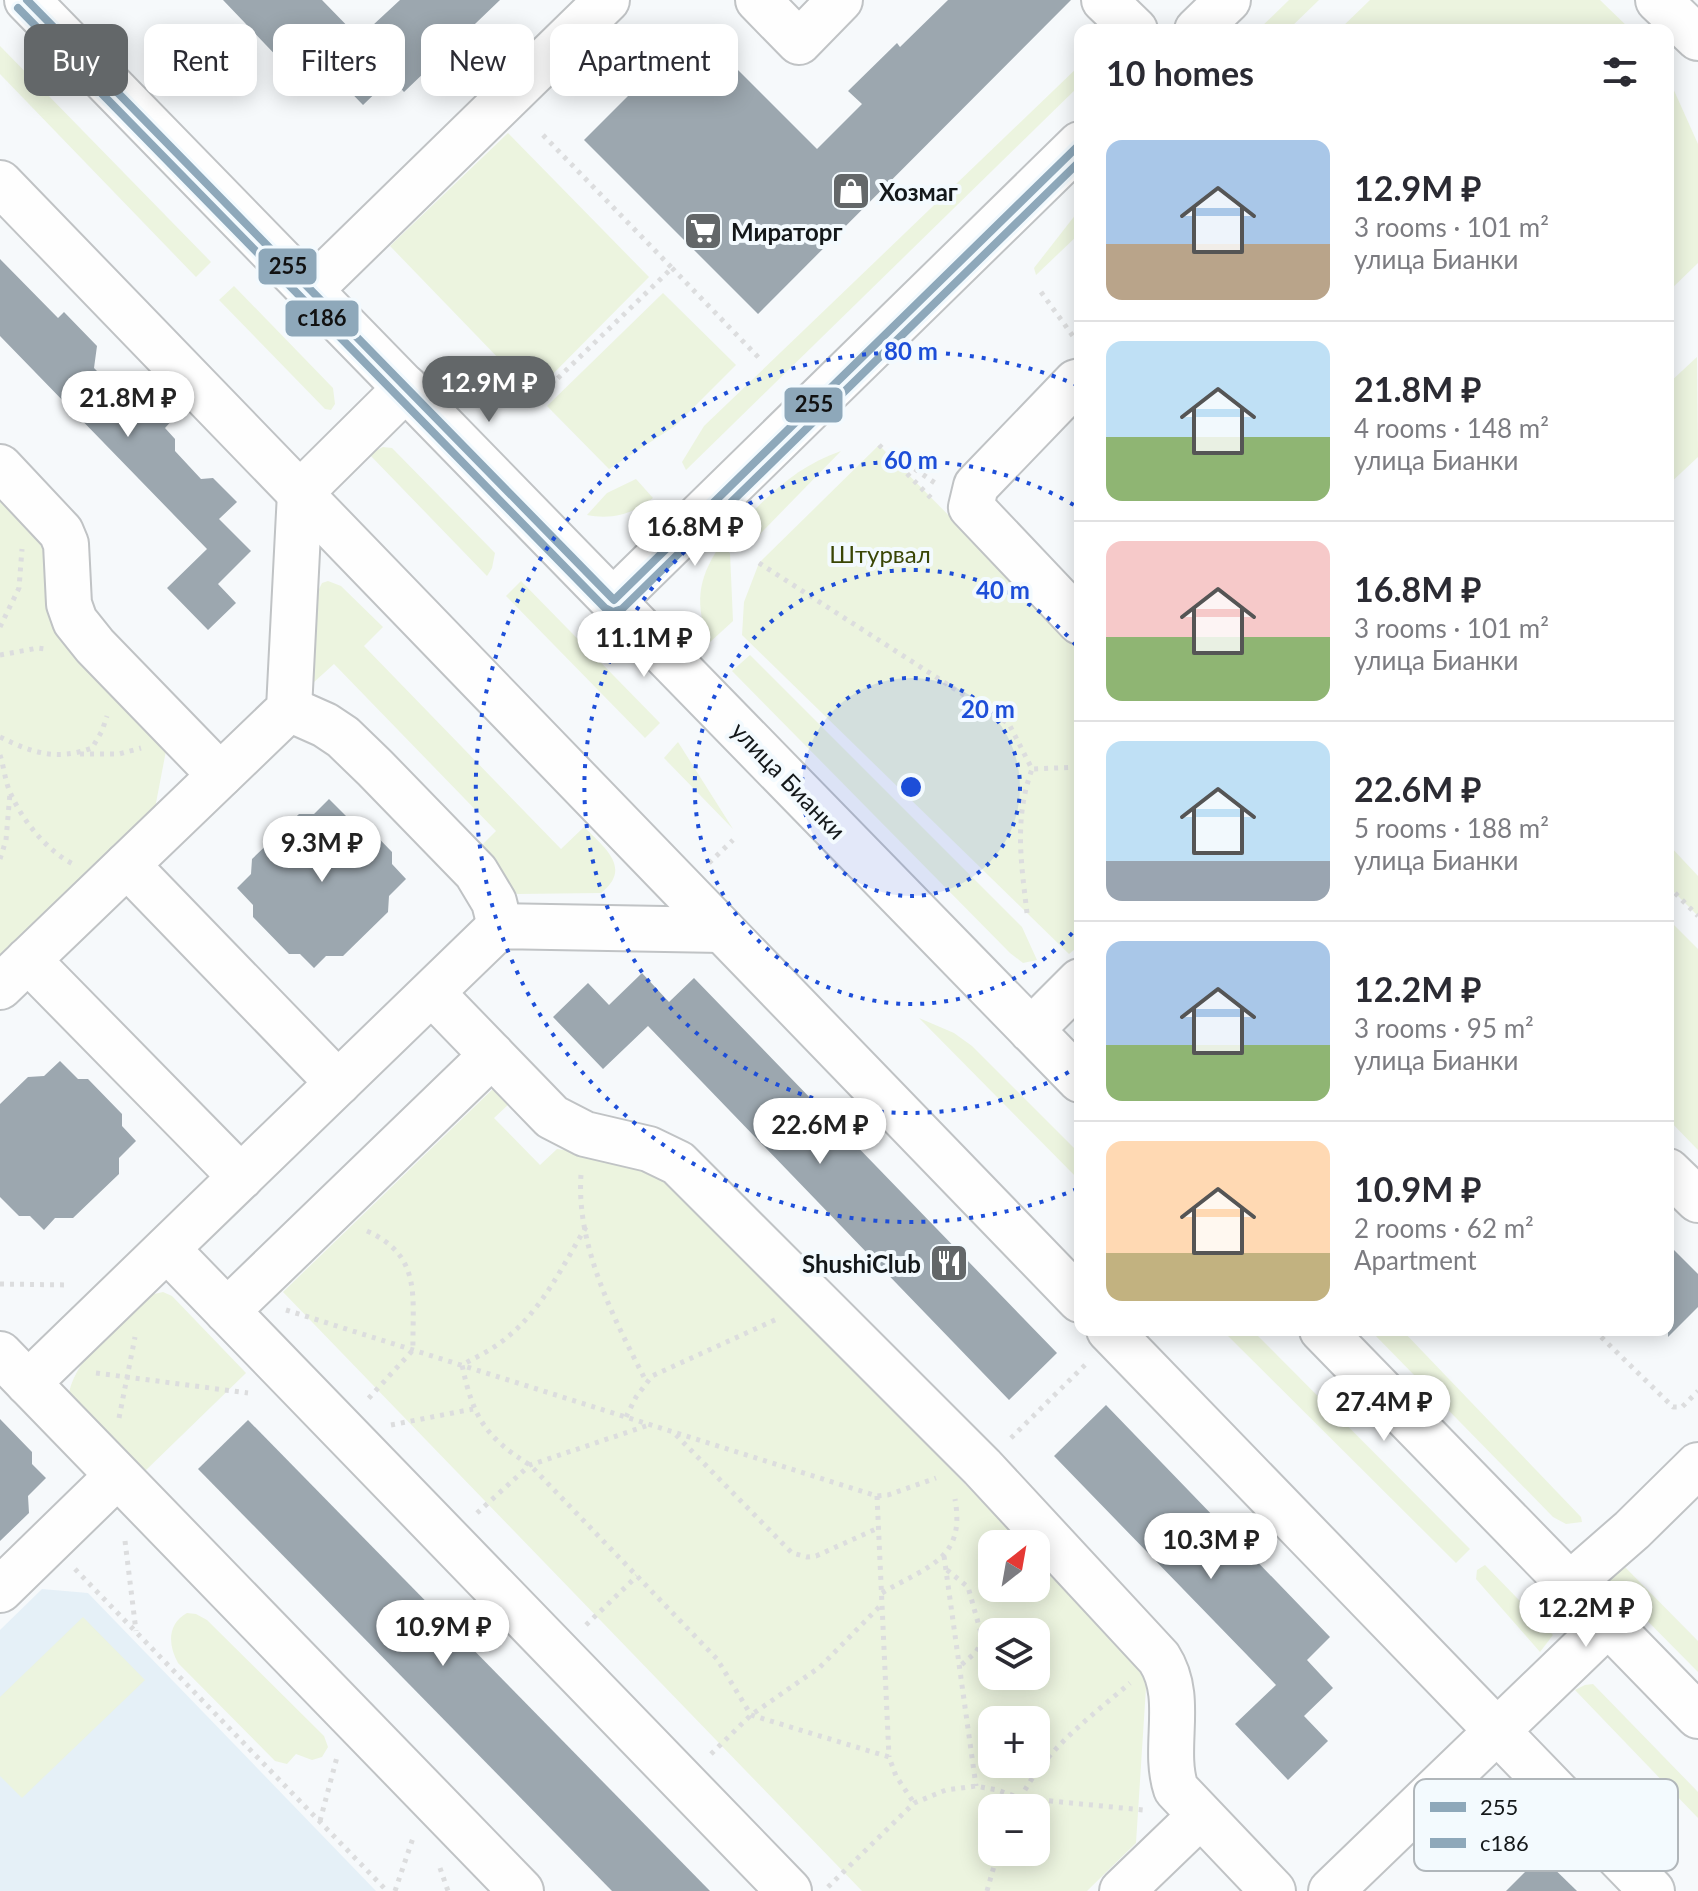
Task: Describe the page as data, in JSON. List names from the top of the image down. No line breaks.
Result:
{"streets":{"street":["улица Бианки"]},"parks":["Штурвал"],"places":{"shop":["Хозмаг"],"supermarket":["Мираторг"],"restaurant":["ShushiClub"]},"lines":["transit line 255","transit line с186"],"legend":["255","с186"],"north":"top right","page":{"chip":["Buy","Rent","Filters","New","Apartment"],"heading":"10 homes","list":[{"name":"12.9M ₽","note":"3 rooms · 101 m² · улица Бианки"},{"name":"21.8M ₽","note":"4 rooms · 148 m² · улица Бианки"},{"name":"16.8M ₽","note":"3 rooms · 101 m² · улица Бианки"},{"name":"22.6M ₽","note":"5 rooms · 188 m² · улица Бианки"},{"name":"12.2M ₽","note":"3 rooms · 95 m² · улица Бианки"},{"name":"10.9M ₽","note":"2 rooms · 62 m² · Apartment"}],"price":["12.9M ₽","21.8M ₽","16.8M ₽","11.1M ₽","9.3M ₽","22.6M ₽","27.4M ₽","10.3M ₽","12.2M ₽","10.9M ₽"],"map_buttons":["+","−"]},"rings":["80 m","60 m","40 m","20 m"]}
